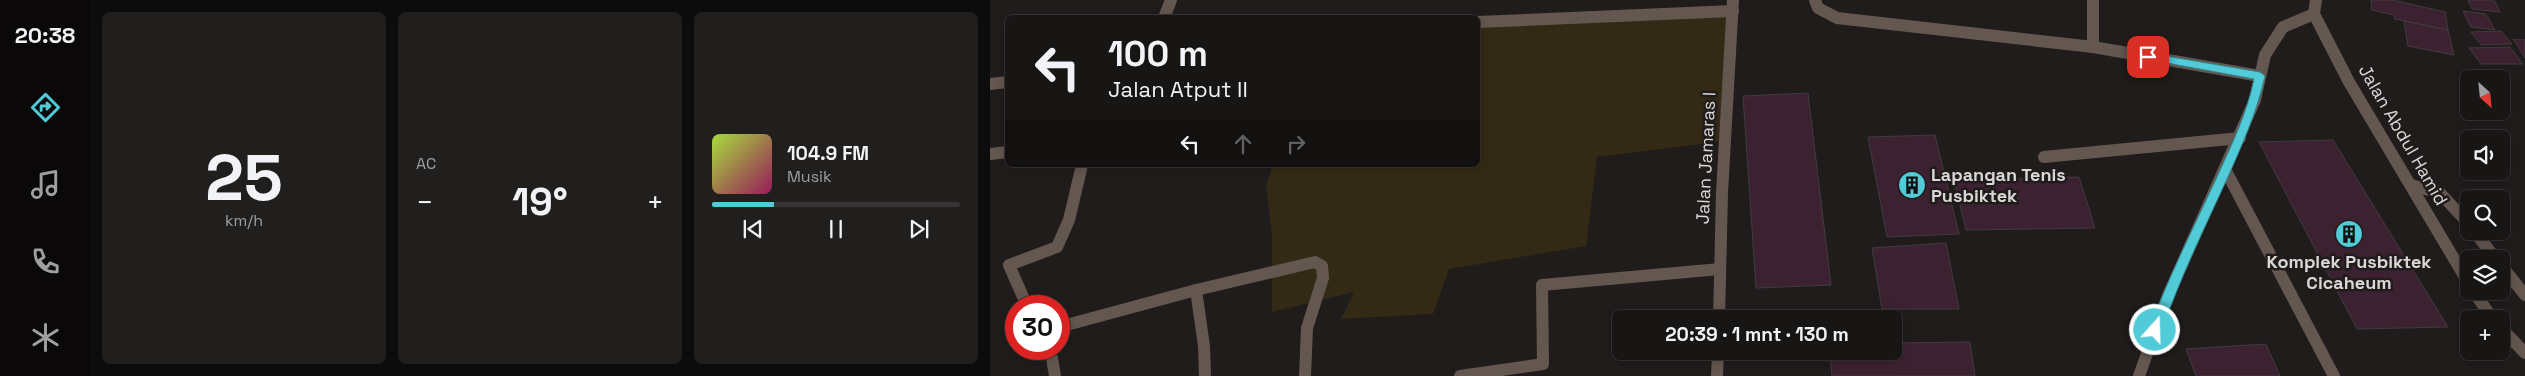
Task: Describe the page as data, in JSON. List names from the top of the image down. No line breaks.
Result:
{"streets":{"street":["Jalan Abdul Hamid","Jalan Jamaras I"]},"places":{"building":["Lapangan Tenis Pusbiktek","Komplek Pusbiktek Cicaheum"]},"north":"bottom right","page":{"tabs":"20:38","tile":[["25","km/h"],"AC"],"turn":["100 m","Jalan Atput II"],"map_buttons":"+","song":["104.9 FM","Musik"],"heat":["−","19°","+"],"limit":"30","trip":"20:39 · 1 mnt · 130 m"}}
